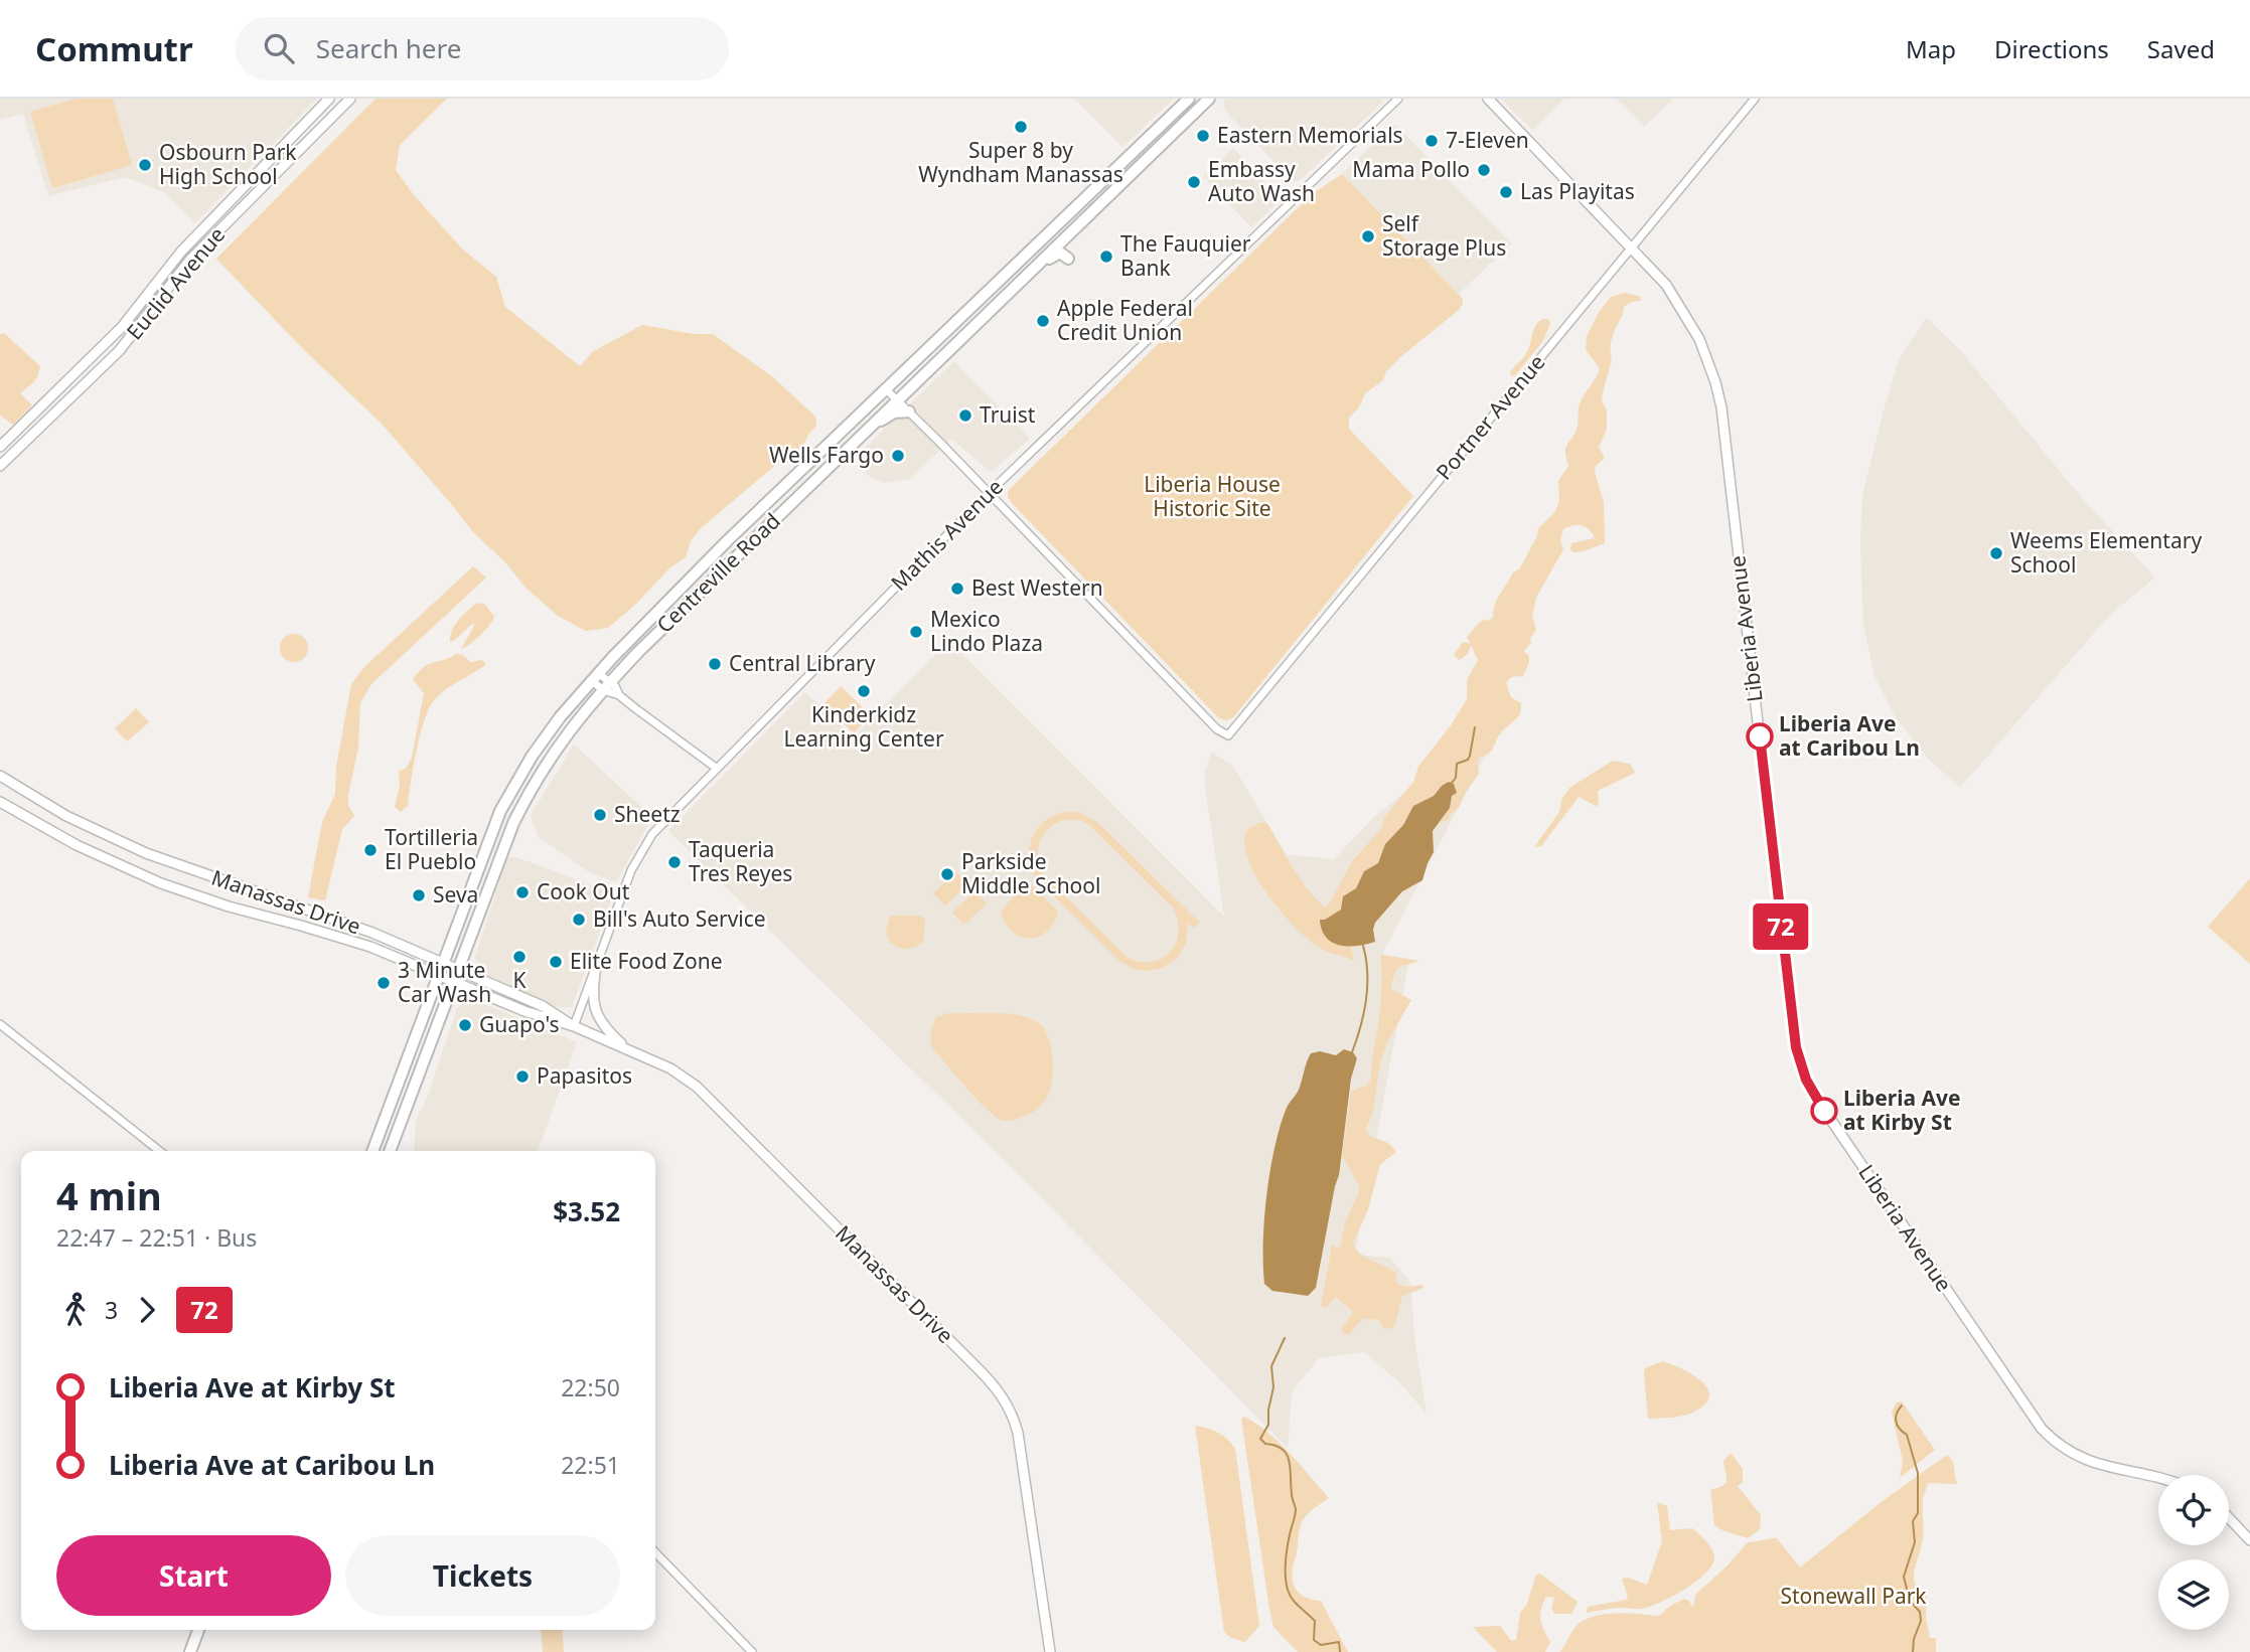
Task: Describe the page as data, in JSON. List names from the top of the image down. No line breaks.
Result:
{"streets":{"highway":["Centreville Road"],"main road":["Euclid Avenue","Liberia Avenue","Manassas Drive"],"street":["Portner Avenue","Mathis Avenue"]},"crossings":[["Portner Avenue","Mathis Avenue"],["Portner Avenue","Liberia Avenue"],["Mathis Avenue","Manassas Drive"],["Centreville Road","Manassas Drive"]],"parks":["Liberia House Historic Site","Stonewall Park"],"places":["Super 8 by Wyndham Manassas","Eastern Memorials","7-Eleven","Osbourn Park High School","Mama Pollo","Embassy Auto Wash","Las Playitas","Self Storage Plus","The Fauquier Bank","Apple Federal Credit Union","Truist","Wells Fargo","Weems Elementary School","Best Western","Mexico Lindo Plaza","Central Library","Kinderkidz Learning Center","Liberia Ave at Caribou Ln","Sheetz","Tortilleria El Pueblo","Taqueria Tres Reyes","Parkside Middle School","Cook Out","Seva","Bill's Auto Service","K","Elite Food Zone","3 Minute Car Wash","Guapo's","Papasitos","Liberia Ave at Kirby St"],"lines":["bus line 72"],"page":{"header":"Commutr","search":"Search here","nav":["Map","Directions","Saved"],"on_map":"72","heading":["4 min","22:47 – 22:51 · Bus","$3.52"],"legs":["3","72"],"list":[{"name":"Liberia Ave at Kirby St","value":"22:50"},{"name":"Liberia Ave at Caribou Ln","value":"22:51"}],"buttons":["Start","Tickets"]}}
